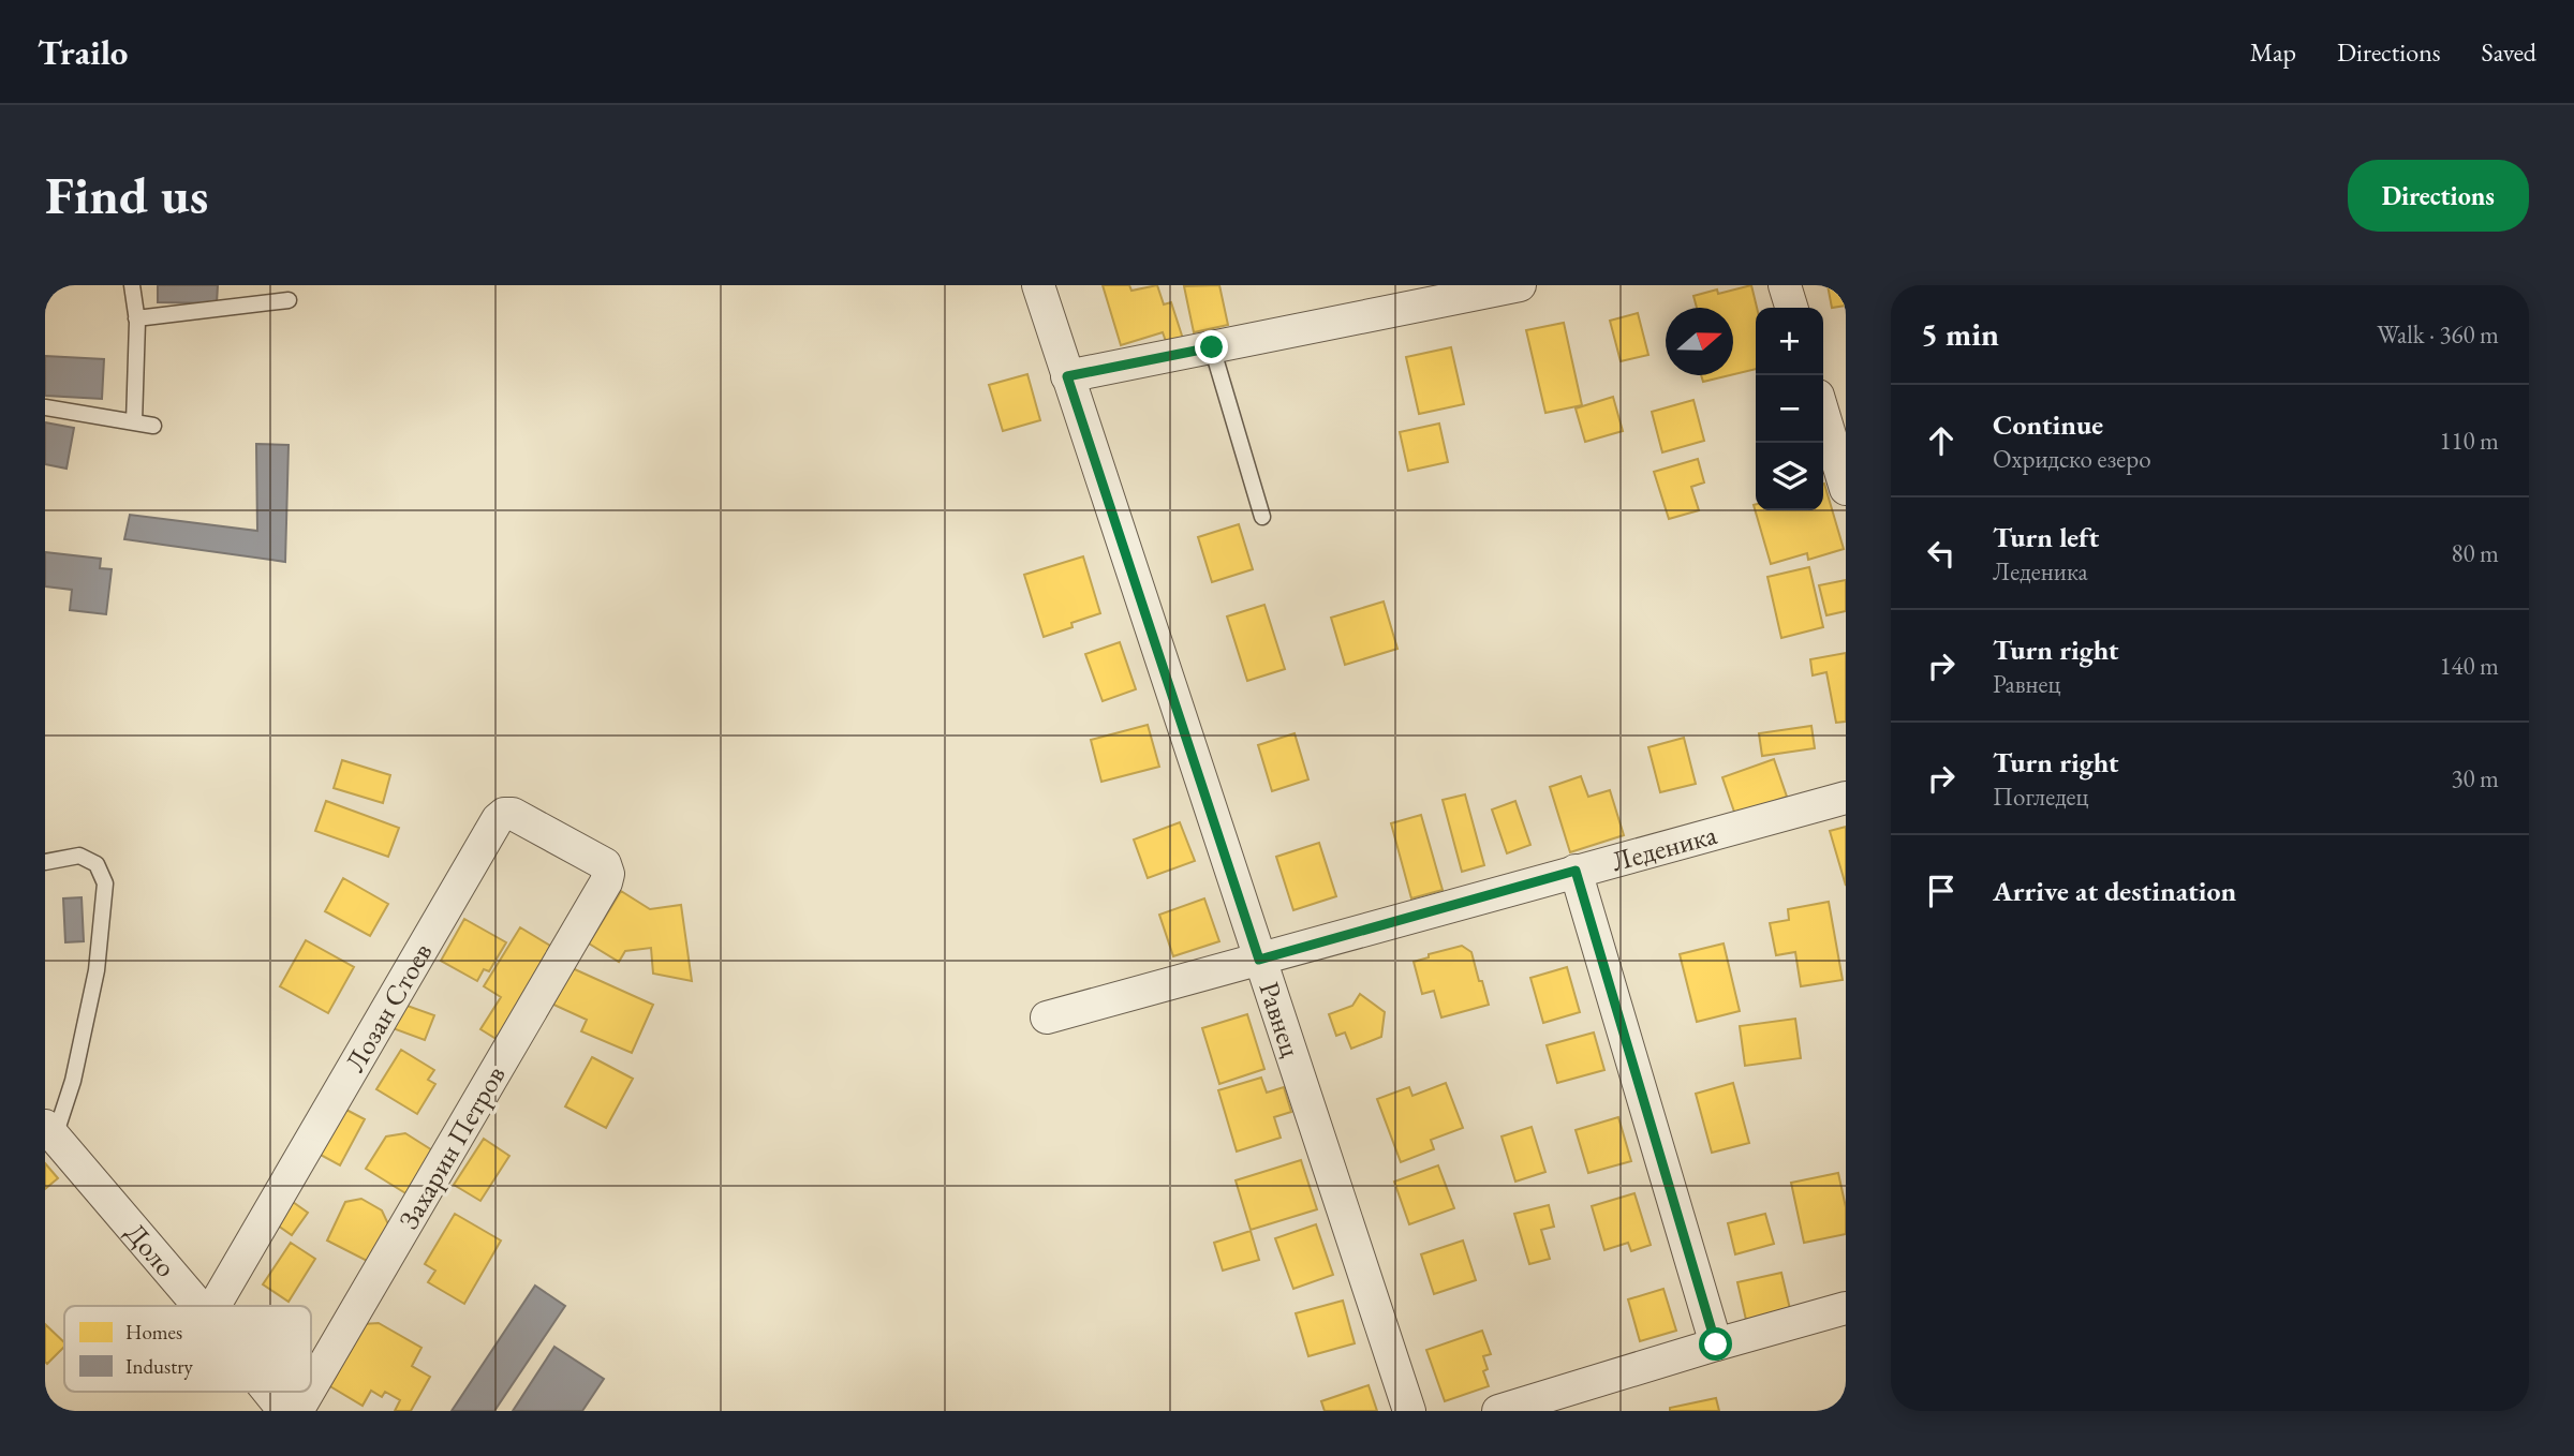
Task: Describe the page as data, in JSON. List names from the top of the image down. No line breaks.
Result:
{"streets":{"street":["Леденика","Лозан Стоев","Равнец","Захарин Петров","Доло"]},"crossings":[["Леденика","Равнец"],["Лозан Стоев","Захарин Петров"]],"legend":["Homes","Industry"],"north":"right","page":{"header":"Trailo","nav":["Map","Directions","Saved"],"buttons":"Directions","title":"Find us","heading":["5 min","Walk · 360 m"],"map_buttons":["+","−"],"list":[["Continue","Охридско езеро","110 m"],["Turn left","Леденика","80 m"],["Turn right","Равнец","140 m"],["Turn right","Погледец","30 m"],"Arrive at destination"]}}
